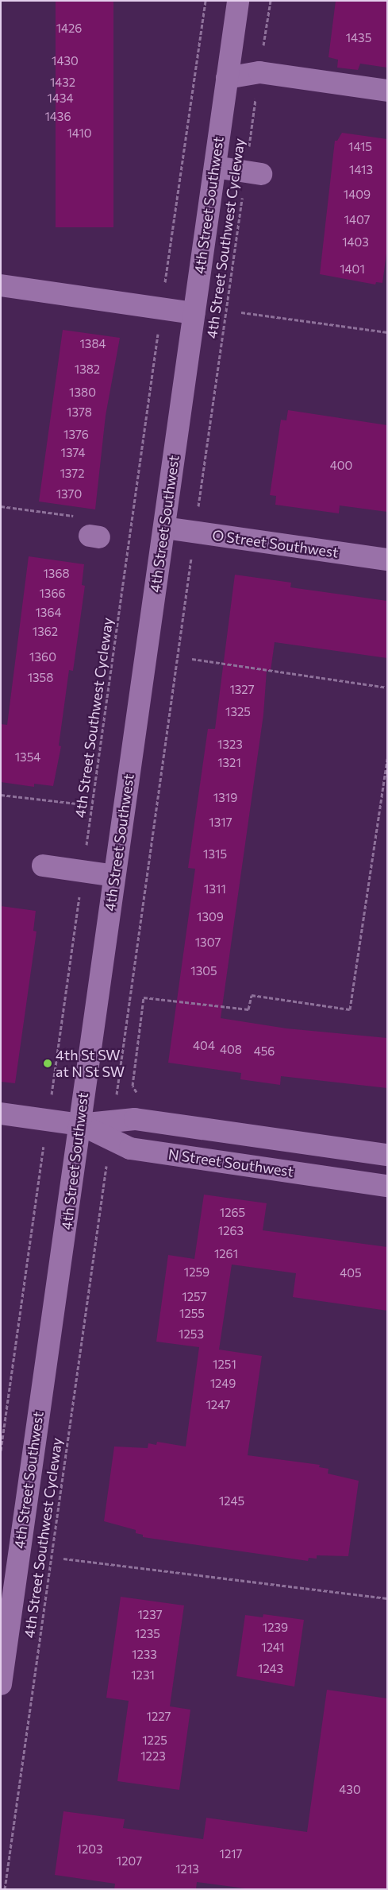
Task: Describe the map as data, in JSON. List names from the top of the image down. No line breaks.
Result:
{"streets":{"street":["4th Street Southwest","O Street Southwest","N Street Southwest"],"path":["4th Street Southwest Cycleway"]},"crossings":[["4th Street Southwest","O Street Southwest"],["4th Street Southwest","N Street Southwest"]],"places":["4th St SW at N St SW"],"house_numbers":["1426","1435","1430","1432","1434","1436","1410","1415","1413","1409","1407","1403","1401","1384","1382","1380","1378","1376","1374","400","1372","1370","1368","1366","1364","1362","1360","1358","1327","1325","1323","1354","1321","1319","1317","1315","1311","1309","1307","1305","404","408","456","1265","1263","1261","1259","405","1257","1255","1253","1251","1249","1247","1245","1237","1239","1235","1241","1233","1243","1231","1227","1225","1223","430","1203","1217","1207","1213"]}
